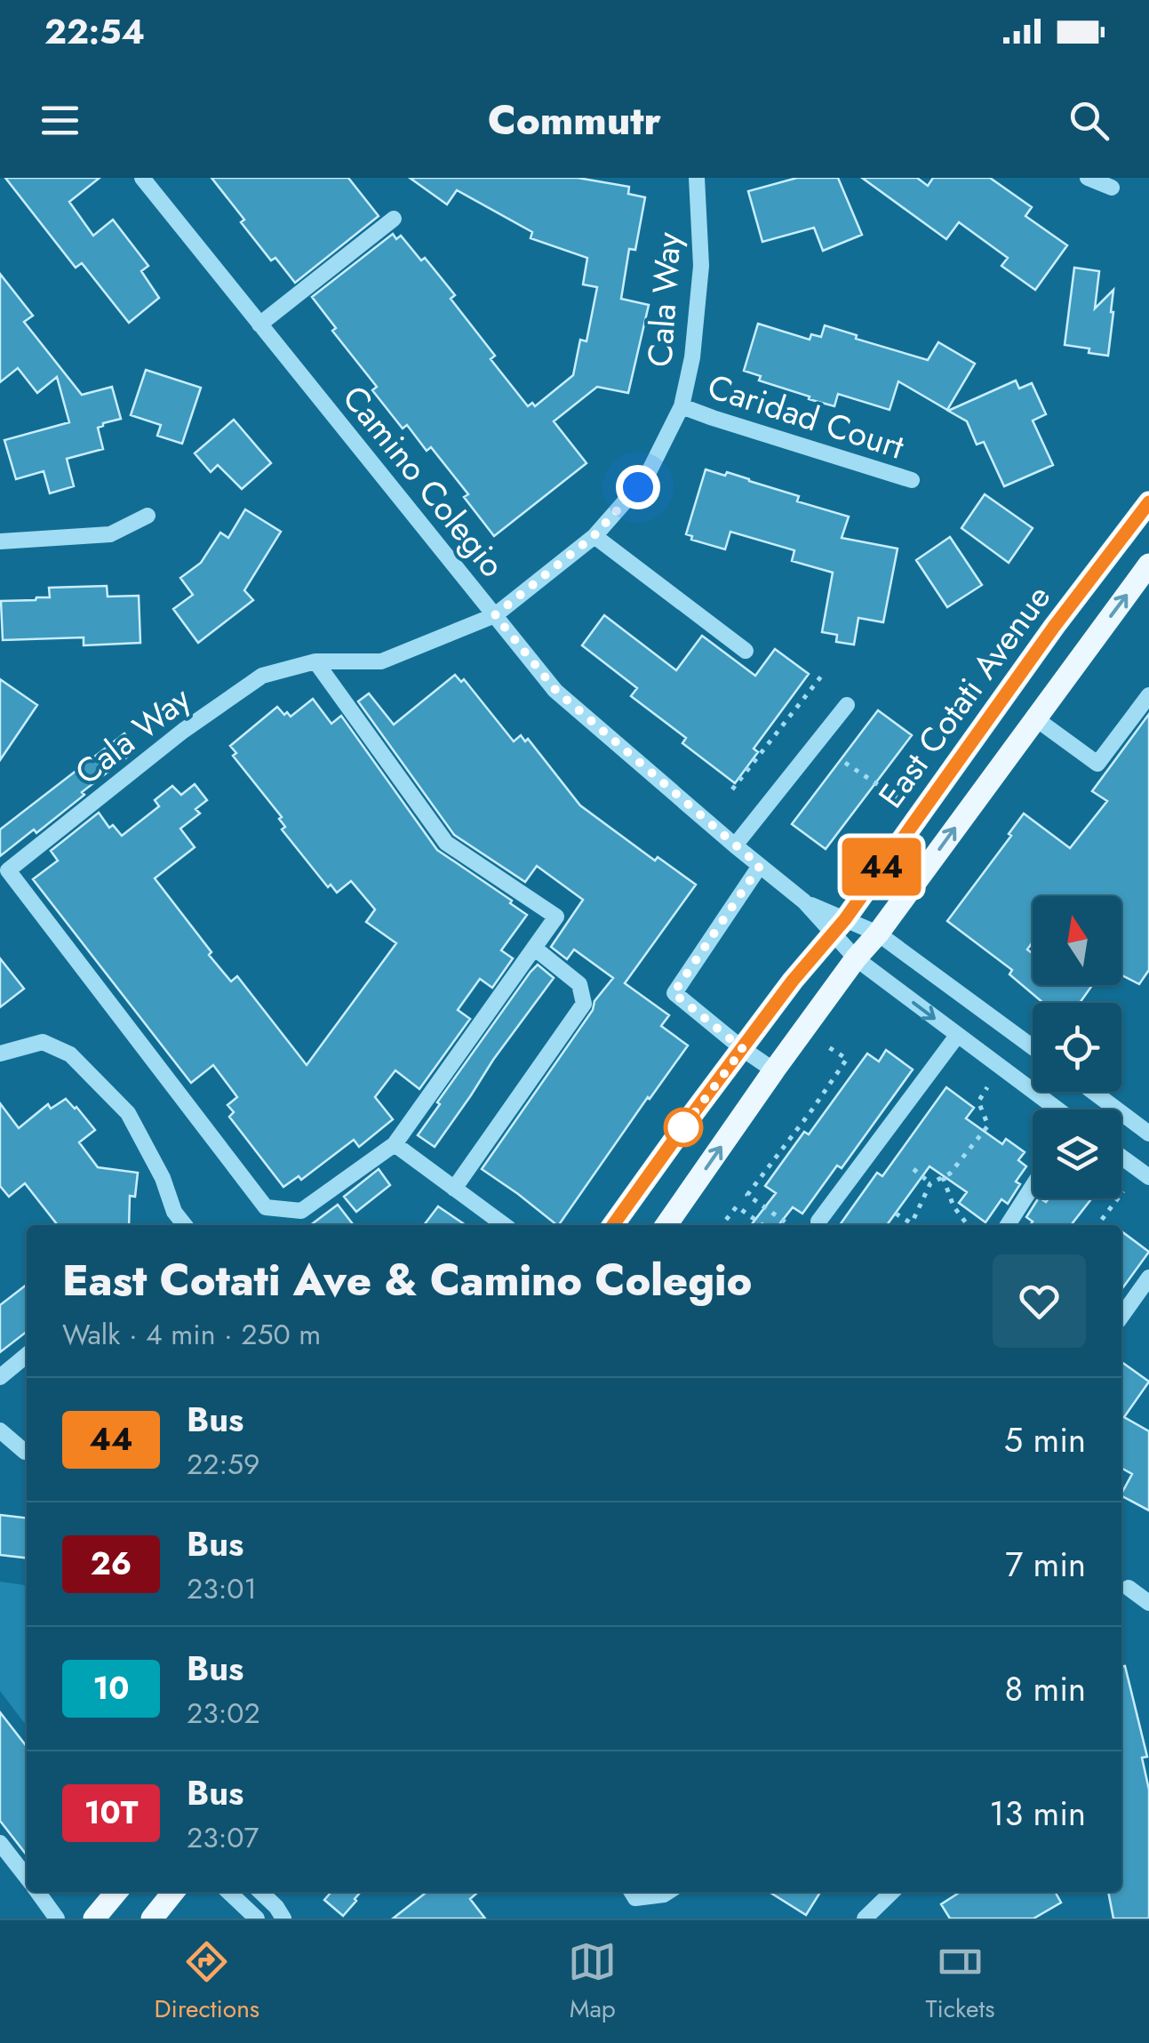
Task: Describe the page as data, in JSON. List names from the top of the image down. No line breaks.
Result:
{"streets":{"main road":["East Cotati Avenue"],"street":["Cala Way","Caridad Court","Camino Colegio"]},"crossings":[["Cala Way","Caridad Court"],["Cala Way","Camino Colegio"],["Camino Colegio","East Cotati Avenue"]],"lines":["bus line 44"],"north":"top","page":{"status":"22:54","header":"Commutr","on_map":"44","heading":["East Cotati Ave & Camino Colegio","Walk · 4 min · 250 m"],"list":[{"mark":"44","name":"Bus","note":"22:59","value":"5 min"},{"mark":"26","name":"Bus","note":"23:01","value":"7 min"},{"mark":"10","name":"Bus","note":"23:02","value":"8 min"},{"mark":"10T","name":"Bus","note":"23:07","value":"13 min"}],"tabs":["Directions","Map","Tickets"]}}
